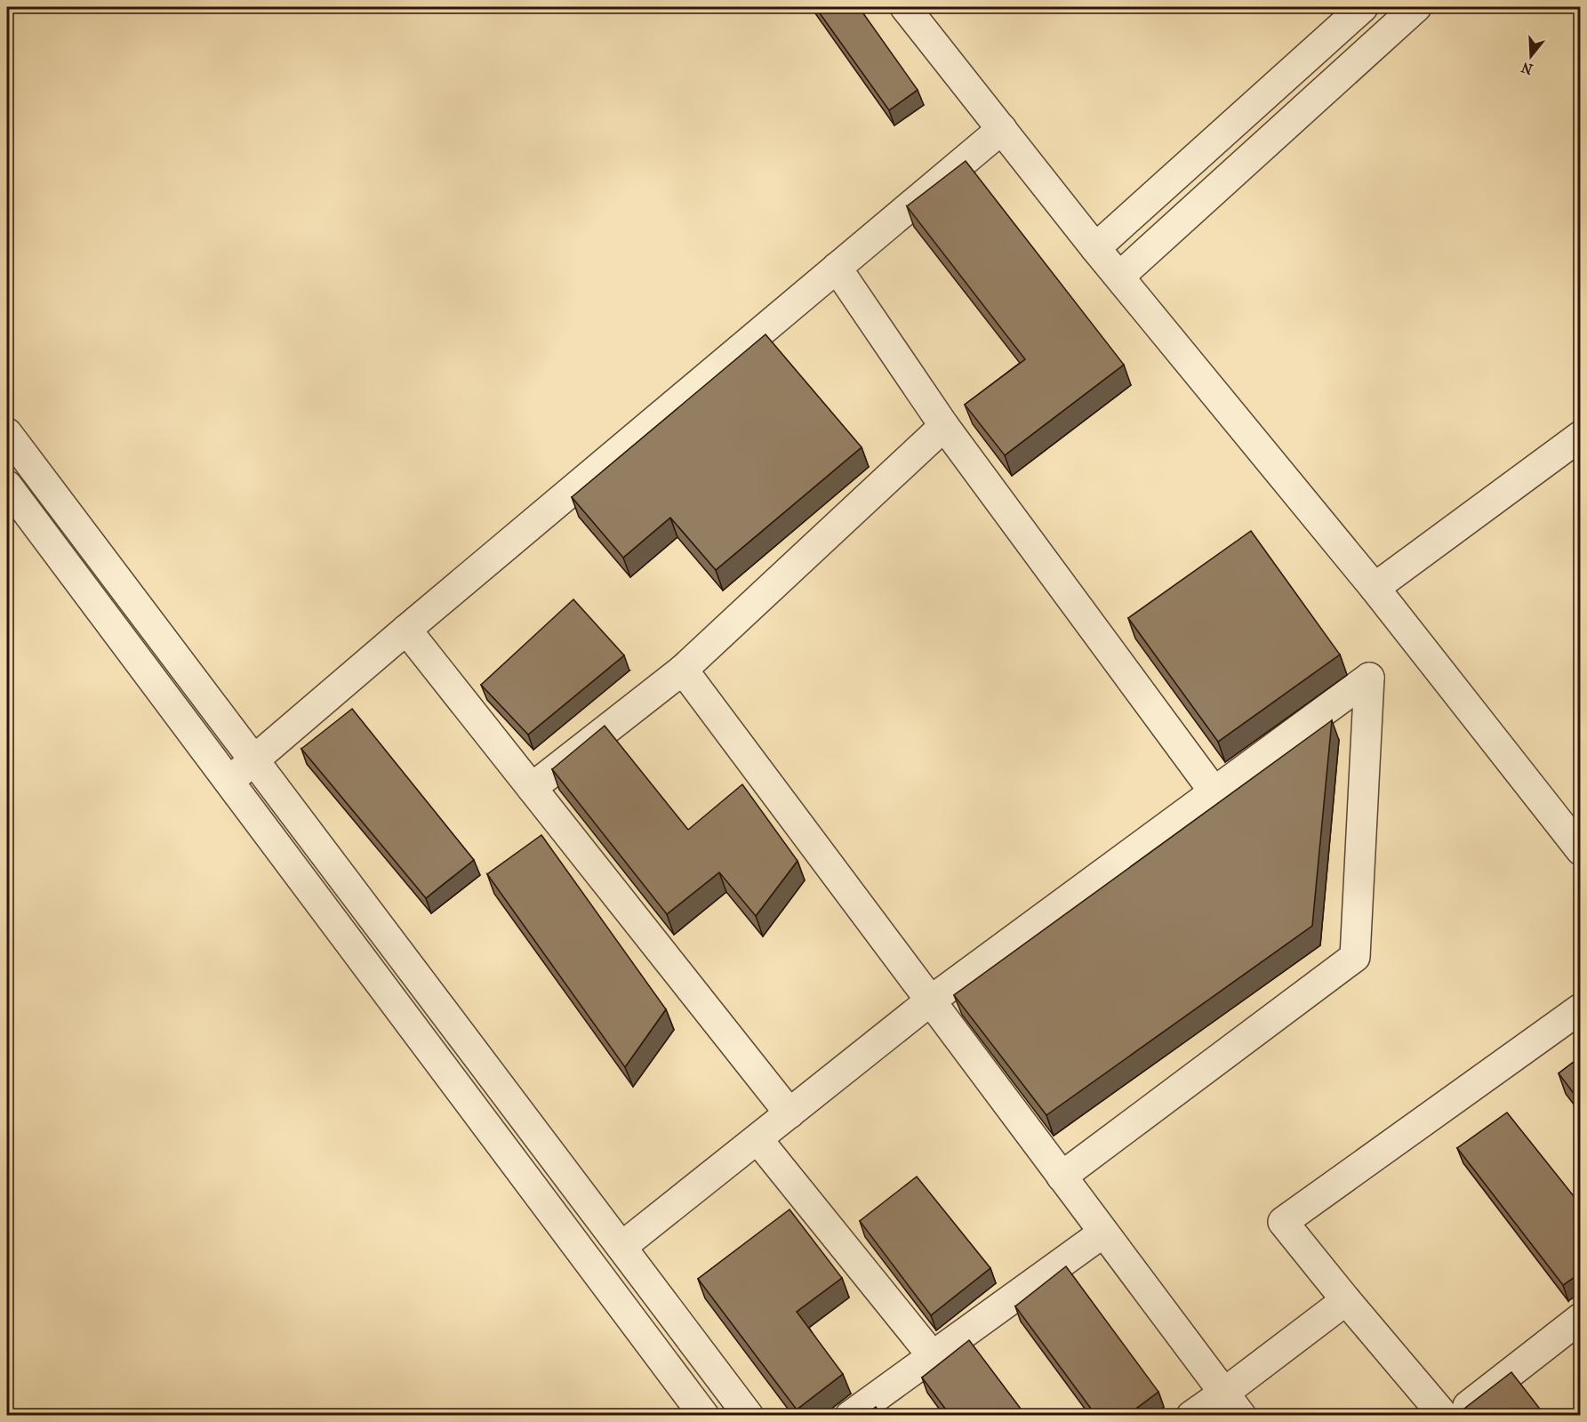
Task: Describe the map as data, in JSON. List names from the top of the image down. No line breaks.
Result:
{"north":"bottom"}
